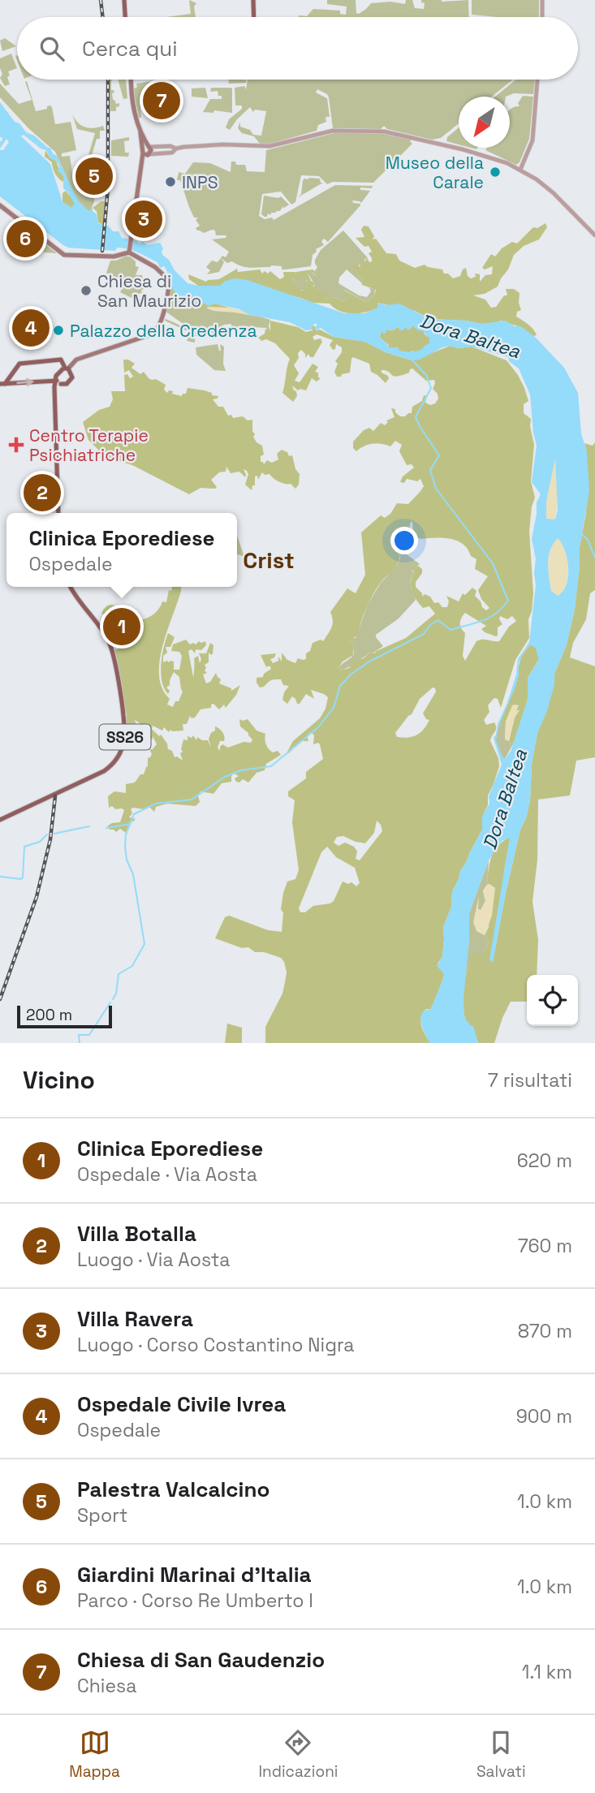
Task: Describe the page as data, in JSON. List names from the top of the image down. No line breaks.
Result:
{"streets":{"main road":["SS26"]},"districts":["Crist"],"water":["Dora Baltea"],"places":{"other":["Museo della Carale","INPS","Chiesa di San Maurizio","Palazzo della Credenza"],"health":["Centro Terapie Psichiatriche"]},"scale_bar":"200 m","north":"bottom left","page":{"search":"Cerca qui","pins":["7","5","3","6","4","2","1"],"popup":["Clinica Eporediese","Ospedale"],"scale":"200 m","heading":["Vicino","7 risultati"],"list":[{"mark":"1","name":"Clinica Eporediese","note":"Ospedale · Via Aosta","value":"620 m"},{"mark":"2","name":"Villa Botalla","note":"Luogo · Via Aosta","value":"760 m"},{"mark":"3","name":"Villa Ravera","note":"Luogo · Corso Costantino Nigra","value":"870 m"},{"mark":"4","name":"Ospedale Civile Ivrea","note":"Ospedale","value":"900 m"},{"mark":"5","name":"Palestra Valcalcino","note":"Sport","value":"1.0 km"},{"mark":"6","name":"Giardini Marinai d’Italia","note":"Parco · Corso Re Umberto I","value":"1.0 km"},{"mark":"7","name":"Chiesa di San Gaudenzio","note":"Chiesa","value":"1.1 km"}],"nav":["Mappa","Indicazioni","Salvati"]}}
